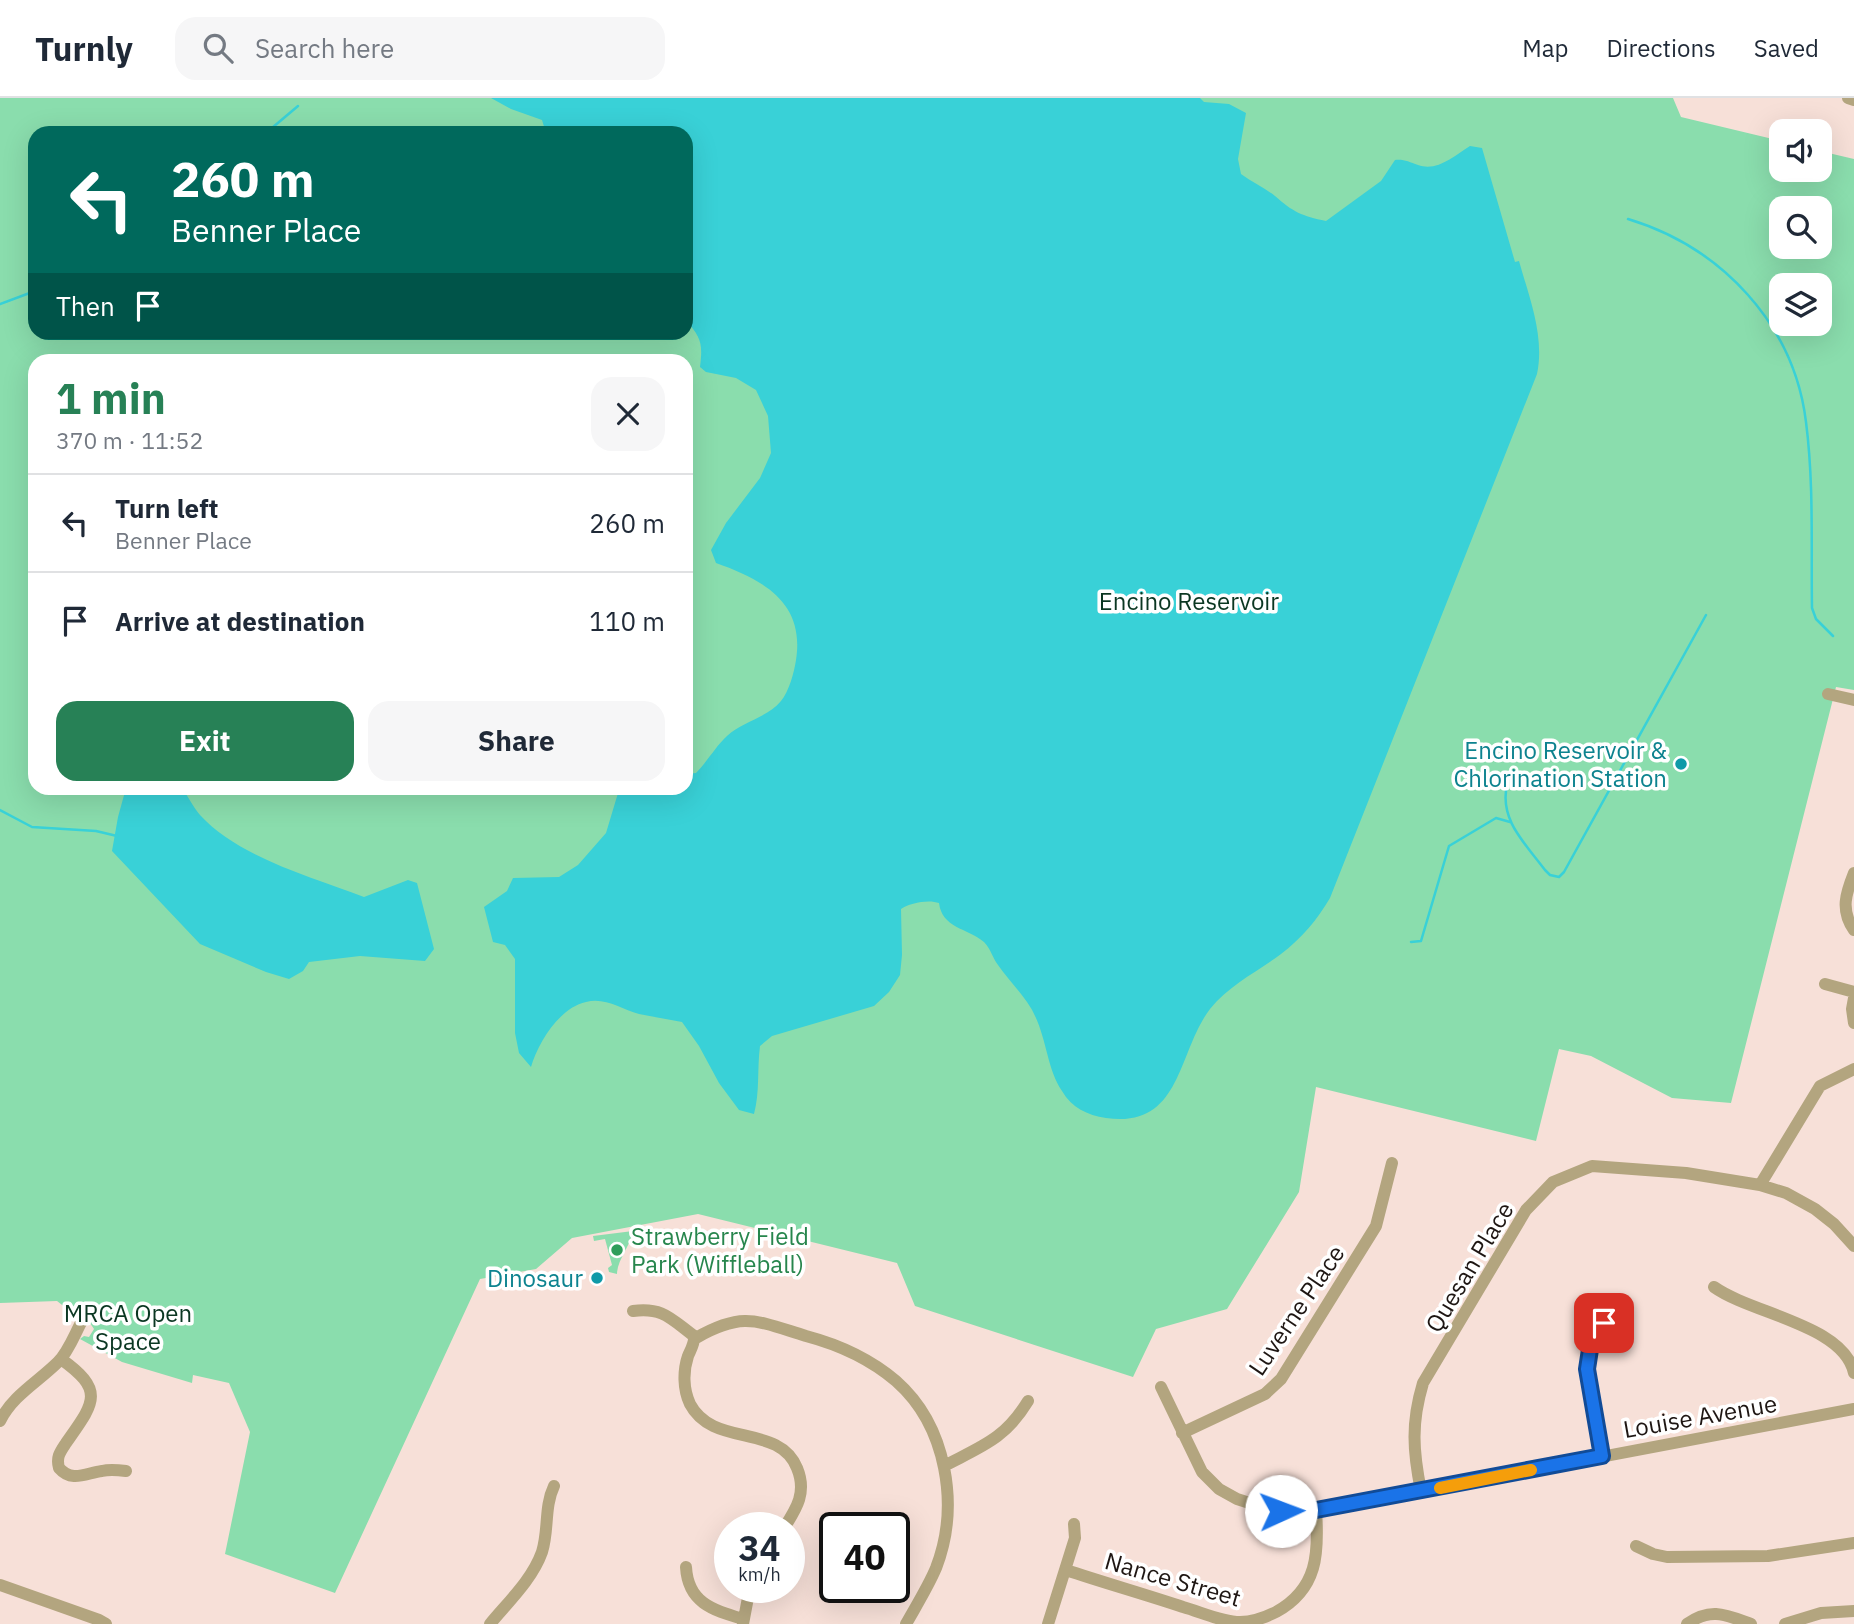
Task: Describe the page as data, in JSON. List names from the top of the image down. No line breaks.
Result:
{"streets":{"street":["Quesan Place","Luverne Place","Louise Avenue","Nance Street"]},"crossings":[["Quesan Place","Louise Avenue"],["Luverne Place","Louise Avenue"],["Louise Avenue","Nance Street"]],"parks":["Encino Reservoir","MRCA Open Space"],"places":["Encino Reservoir & Chlorination Station","Strawberry Field Park (Wiffleball)","Dinosaur"],"page":{"header":"Turnly","search":"Search here","nav":["Map","Directions","Saved"],"turn":["260 m","Benner Place"],"then":"Then","heading":["1 min","370 m · 11:52"],"list":[{"name":"Turn left","note":"Benner Place","value":"260 m"},{"name":"Arrive at destination","value":"110 m"}],"buttons":["Exit","Share"],"speed":"34 km/h","limit":"40"}}
